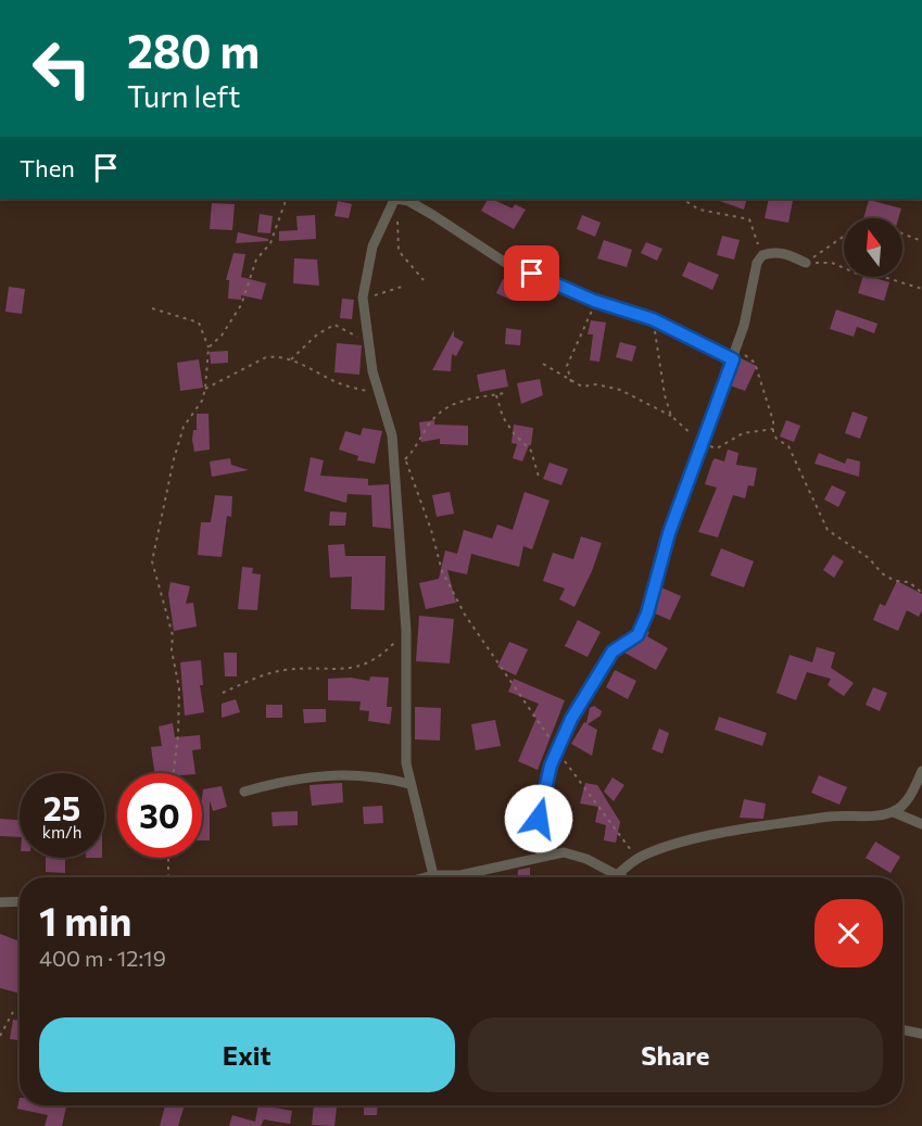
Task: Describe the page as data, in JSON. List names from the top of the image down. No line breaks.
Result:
{"north":"top","page":{"turn":["280 m","Turn left"],"then":"Then","speed":"25 km/h","limit":"30","heading":["1 min","400 m · 12:19"],"buttons":["Exit","Share"]}}
